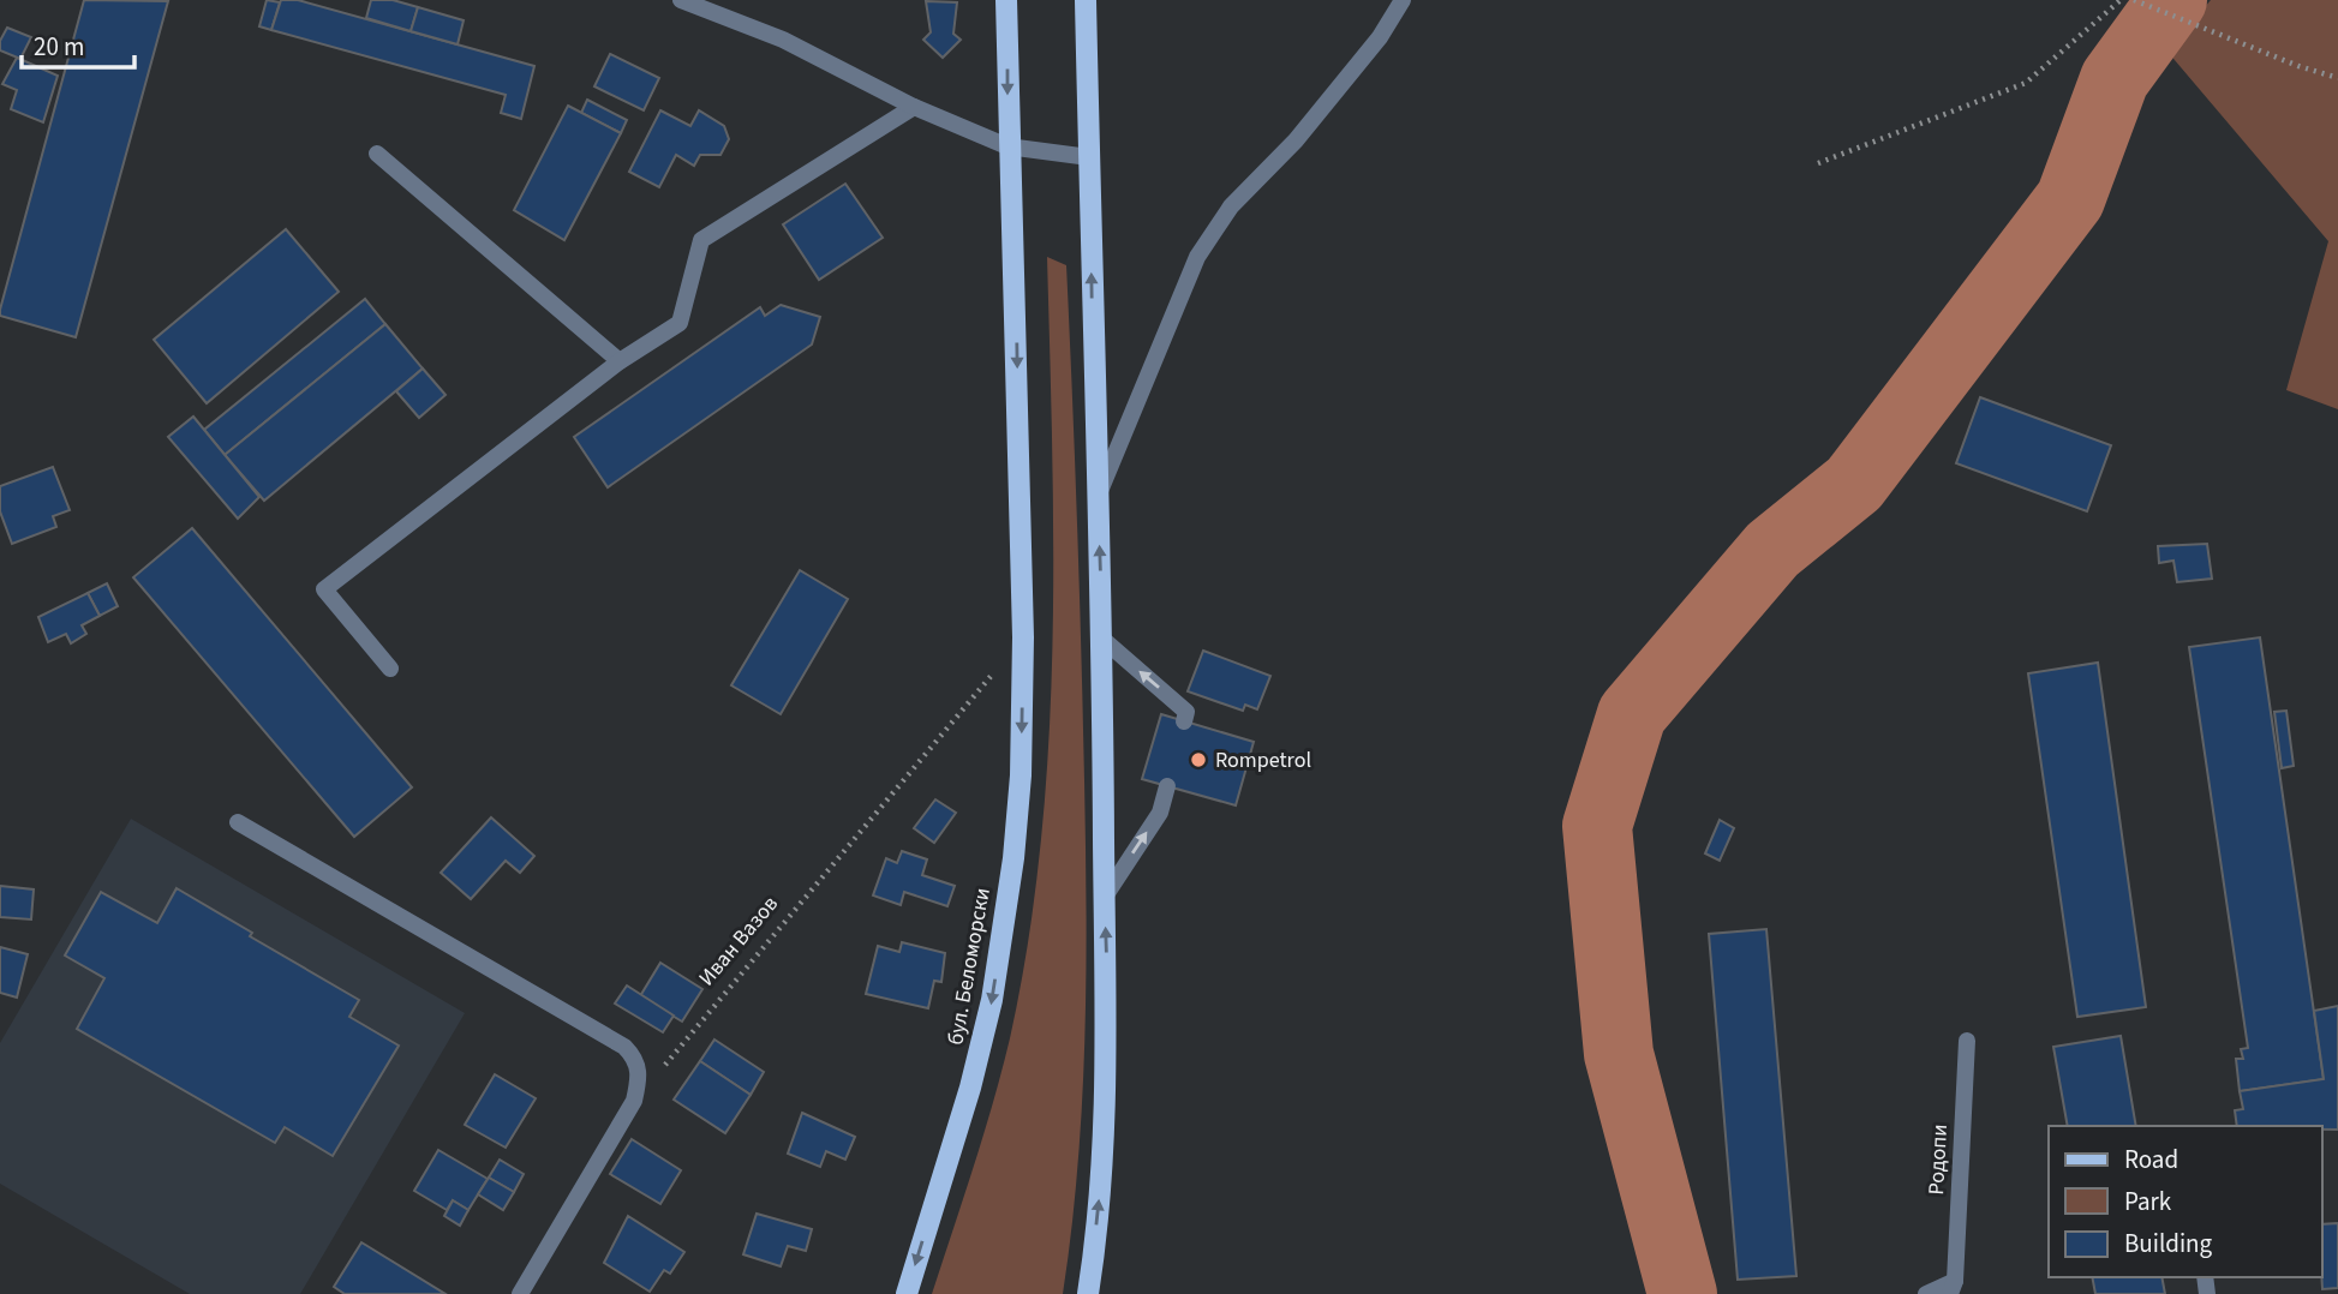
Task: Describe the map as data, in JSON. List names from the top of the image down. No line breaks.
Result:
{"streets":{"main road":["бул. Беломорски"],"street":["Родопи"],"path":["Иван Вазов"]},"crossings":[["Иван Вазов","бул. Беломорски"]],"places":["Rompetrol"],"legend":["Road","Park","Building"],"scale_bar":"20 m"}
